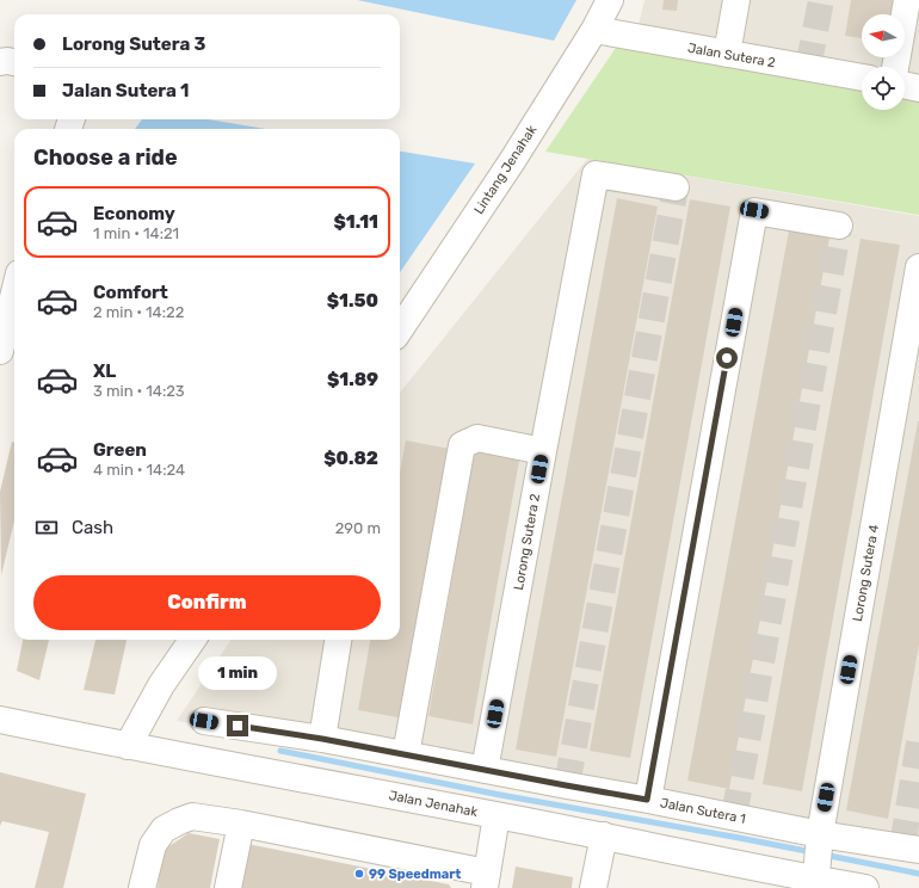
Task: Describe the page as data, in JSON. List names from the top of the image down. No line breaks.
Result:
{"streets":{"street":["Jalan Sutera 2","Lintang Jenahak","Lorong Sutera 2","Lorong Sutera 4","Jalan Jenahak","Jalan Sutera 1"]},"crossings":[["Jalan Sutera 2","Lintang Jenahak"],["Lorong Sutera 2","Jalan Sutera 1"],["Lorong Sutera 4","Jalan Jenahak"],["Lorong Sutera 4","Jalan Sutera 1"]],"places":["99 Speedmart"],"north":"left","page":{"banner":["Lorong Sutera 3","Jalan Sutera 1"],"heading":"Choose a ride","list":[{"name":"Economy","note":"1 min · 14:21","value":"$1.11"},{"name":"Comfort","note":"2 min · 14:22","value":"$1.50"},{"name":"XL","note":"3 min · 14:23","value":"$1.89"},{"name":"Green","note":"4 min · 14:24","value":"$0.82"}],"pay":["Cash","290 m"],"buttons":"Confirm","bubble":"1 min"}}
